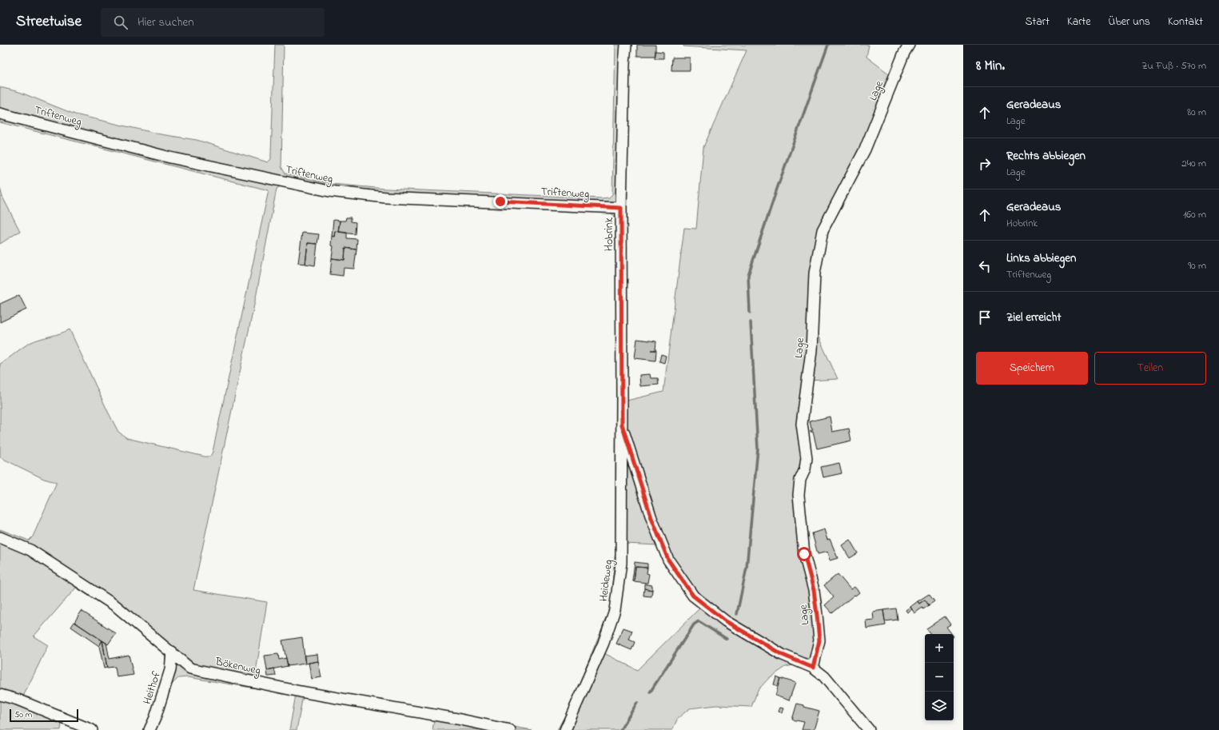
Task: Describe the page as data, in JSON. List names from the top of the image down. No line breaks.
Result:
{"streets":{"street":["Lage","Triftenweg","Hobrink","Heideweg","Bökenweg","Heithof"]},"crossings":[["Triftenweg","Hobrink"],["Hobrink","Heideweg"],["Bökenweg","Heithof"]],"scale_bar":"50 m","page":{"header":"Streetwise","search":"Hier suchen","nav":["Start","Karte","Über uns","Kontakt"],"heading":["8 Min.","Zu Fuß · 570 m"],"list":[["Geradeaus","Lage","80 m"],["Rechts abbiegen","Lage","240 m"],["Geradeaus","Hobrink","160 m"],["Links abbiegen","Triftenweg","90 m"],"Ziel erreicht"],"buttons":["Speichern","Teilen"],"map_buttons":["+","−"],"scale":"50 m"}}
